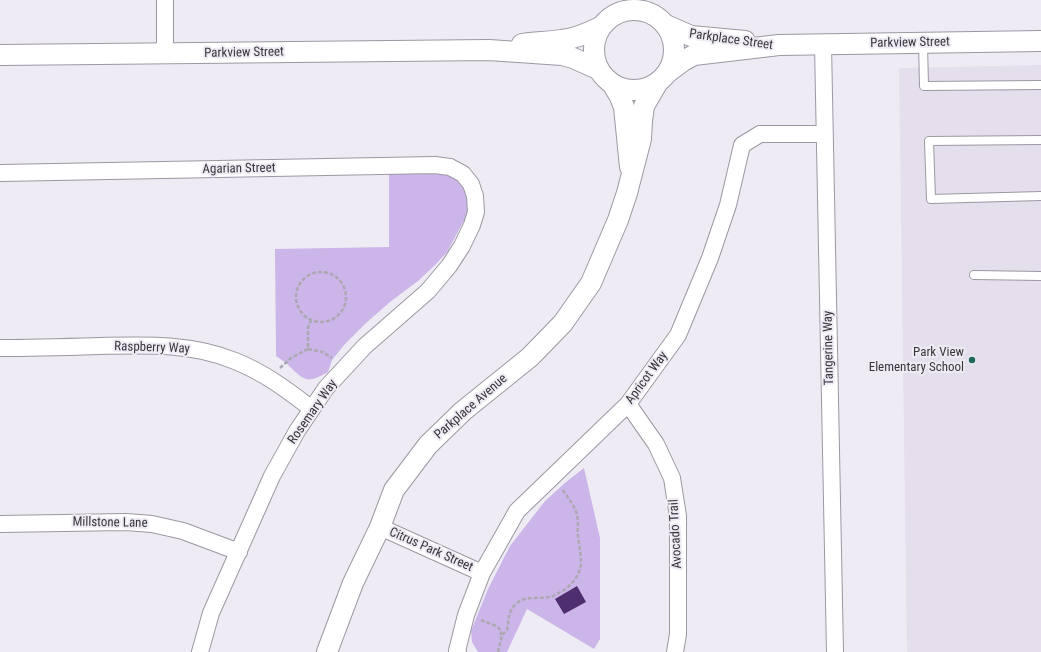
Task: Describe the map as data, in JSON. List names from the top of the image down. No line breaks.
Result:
{"streets":{"street":["Parkplace Street","Parkview Street","Agarian Street","Raspberry Way","Tangerine Way","Apricot Way","Parkplace Avenue","Rosemary Way","Millstone Lane","Avocado Trail","Citrus Park Street"]},"crossings":[["Parkplace Street","Parkview Street"],["Parkplace Street","Parkplace Avenue"],["Parkview Street","Tangerine Way"],["Agarian Street","Rosemary Way"],["Raspberry Way","Rosemary Way"],["Tangerine Way","Apricot Way"],["Apricot Way","Avocado Trail"],["Apricot Way","Citrus Park Street"],["Parkplace Avenue","Citrus Park Street"],["Rosemary Way","Millstone Lane"]],"places":["Park View Elementary School"]}
